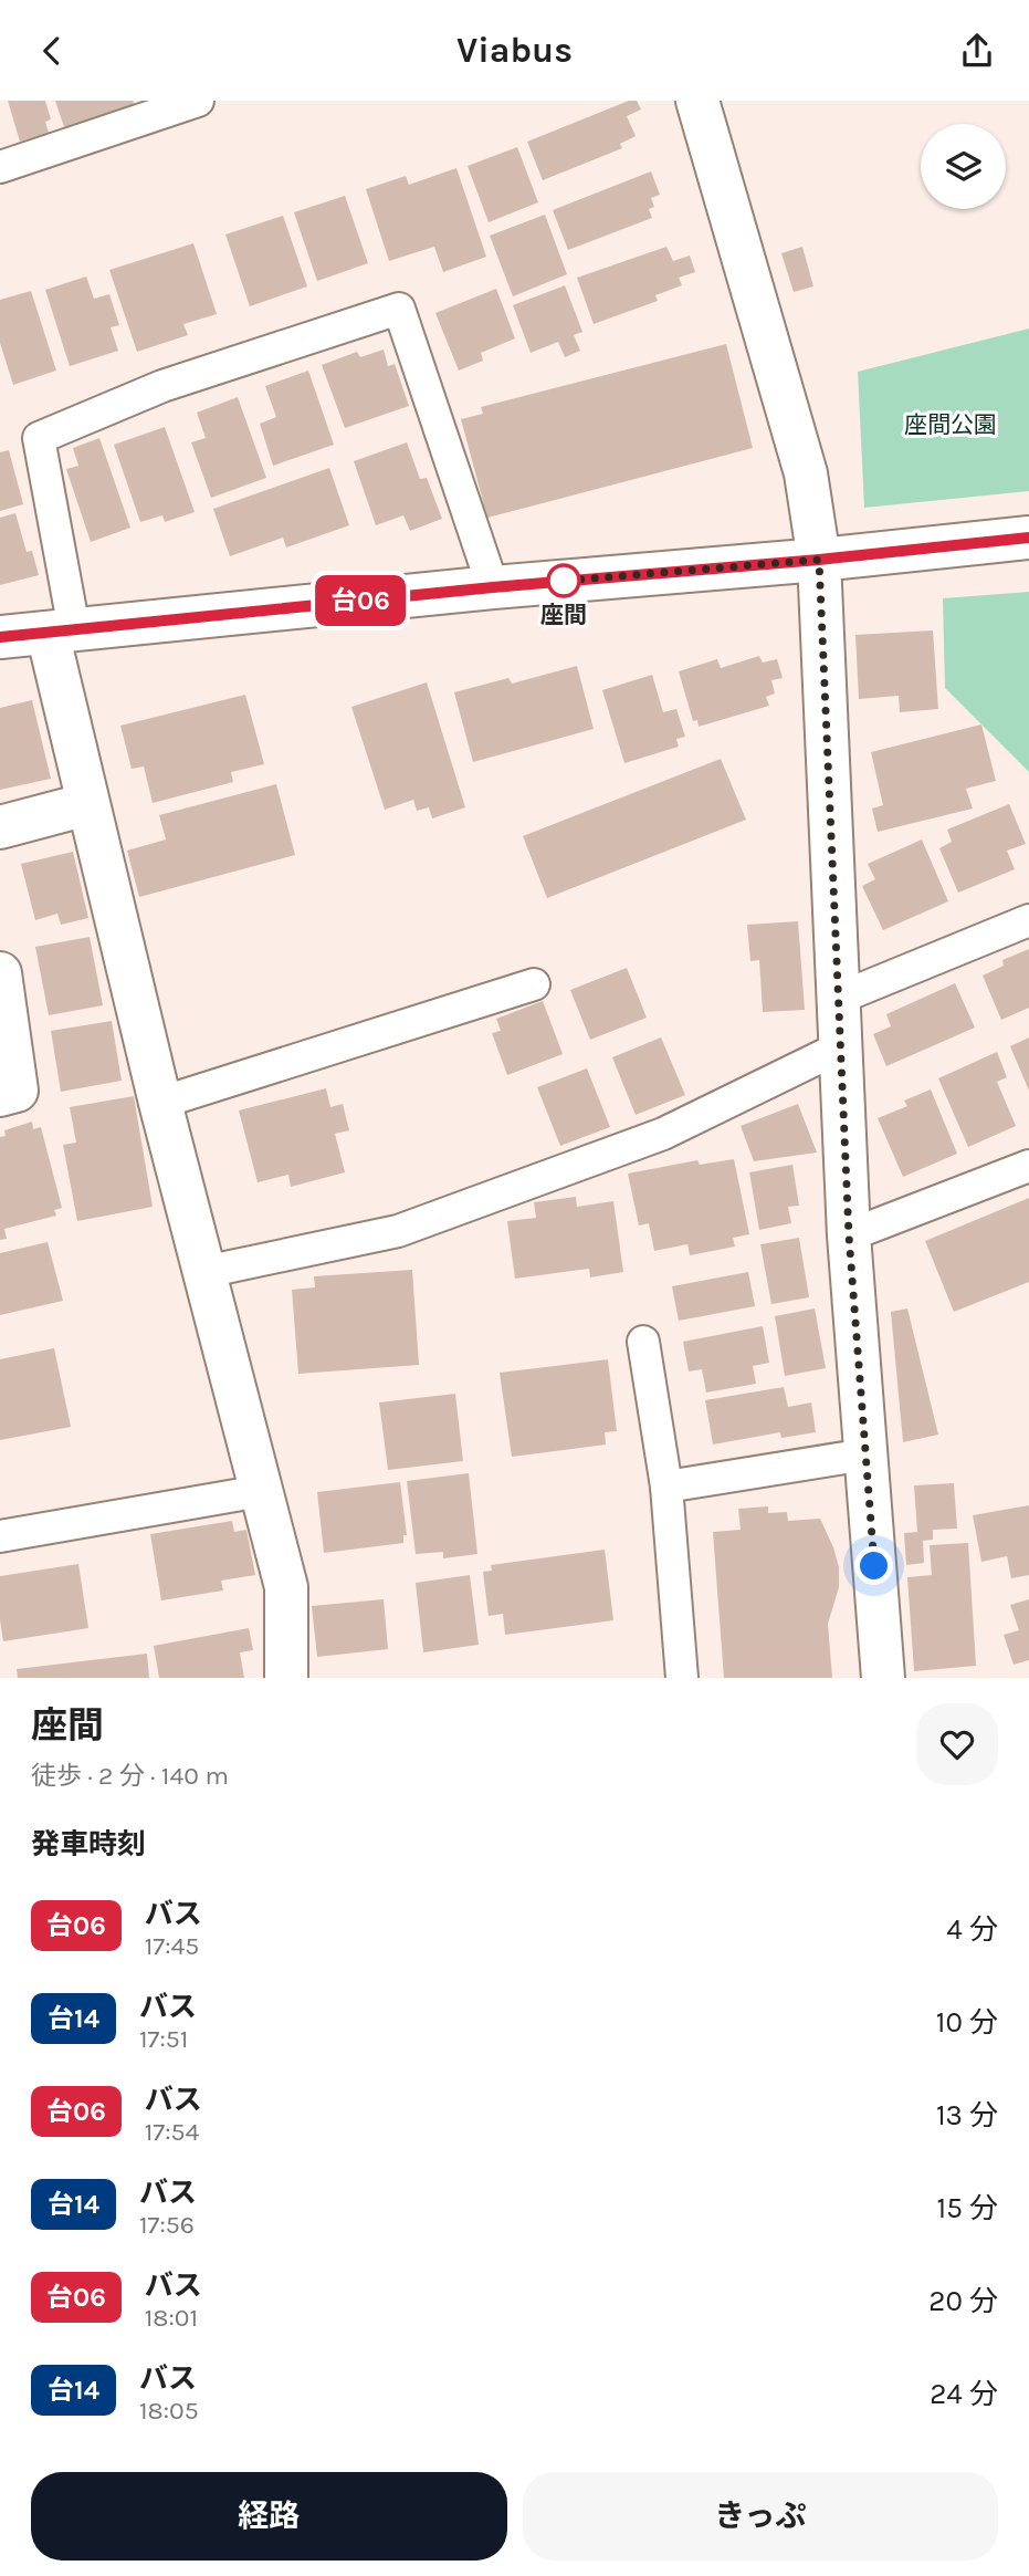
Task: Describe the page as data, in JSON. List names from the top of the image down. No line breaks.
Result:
{"parks":["座間公園"],"places":["座間"],"lines":["bus line 台06"],"page":{"header":"Viabus","on_map":"台06","heading":[["座間","徒歩 · 2 分 · 140 m"],"発車時刻"],"list":[{"mark":"台06","name":"バス","note":"17:45","value":"4 分"},{"mark":"台14","name":"バス","note":"17:51","value":"10 分"},{"mark":"台06","name":"バス","note":"17:54","value":"13 分"},{"mark":"台14","name":"バス","note":"17:56","value":"15 分"},{"mark":"台06","name":"バス","note":"18:01","value":"20 分"},{"mark":"台14","name":"バス","note":"18:05","value":"24 分"}],"buttons":["経路","きっぷ"]}}
